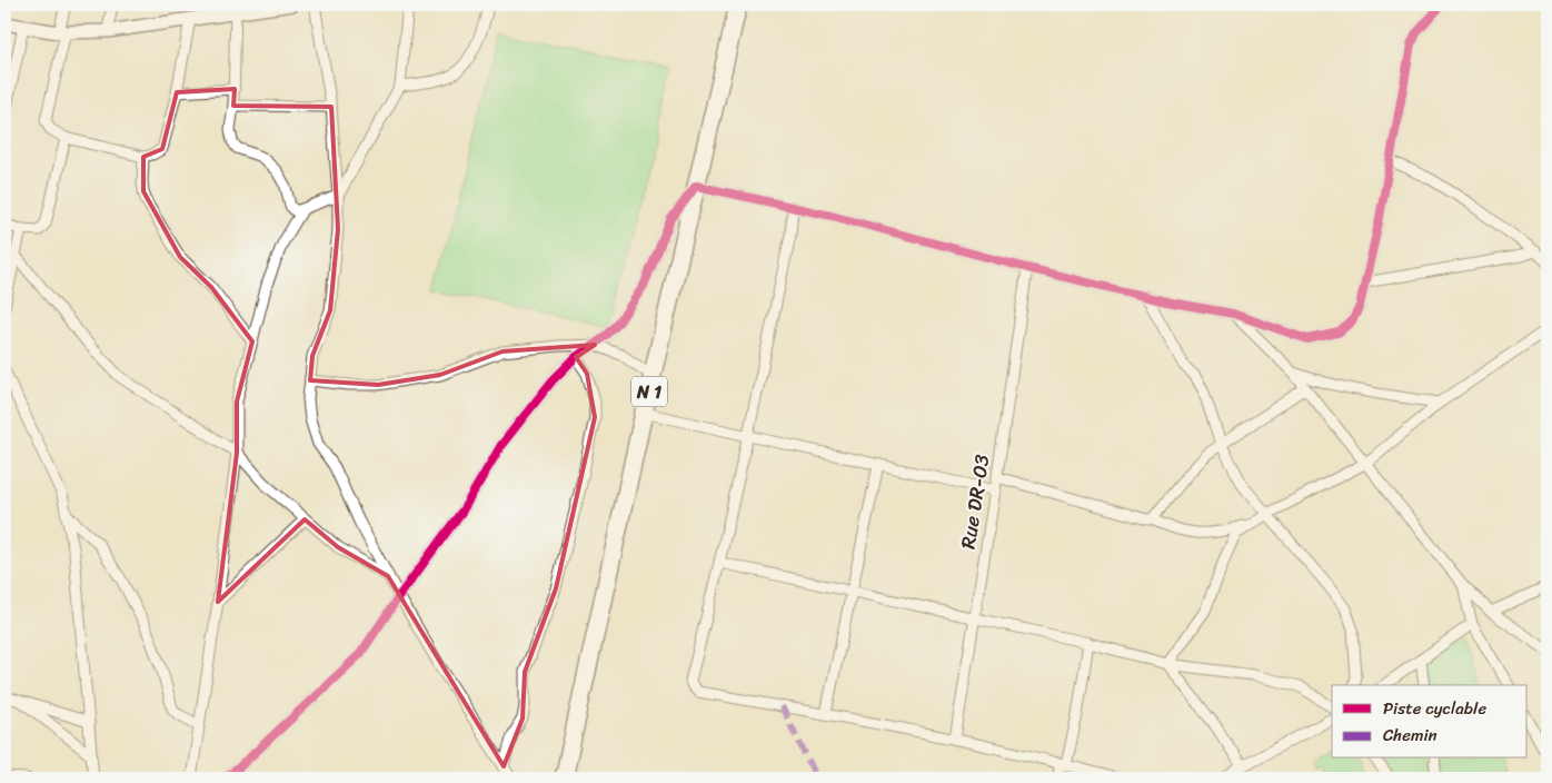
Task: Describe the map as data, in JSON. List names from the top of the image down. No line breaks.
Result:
{"streets":{"highway":["N 1"],"street":["Rue DR-03"]},"legend":["Piste cyclable","Chemin"]}
